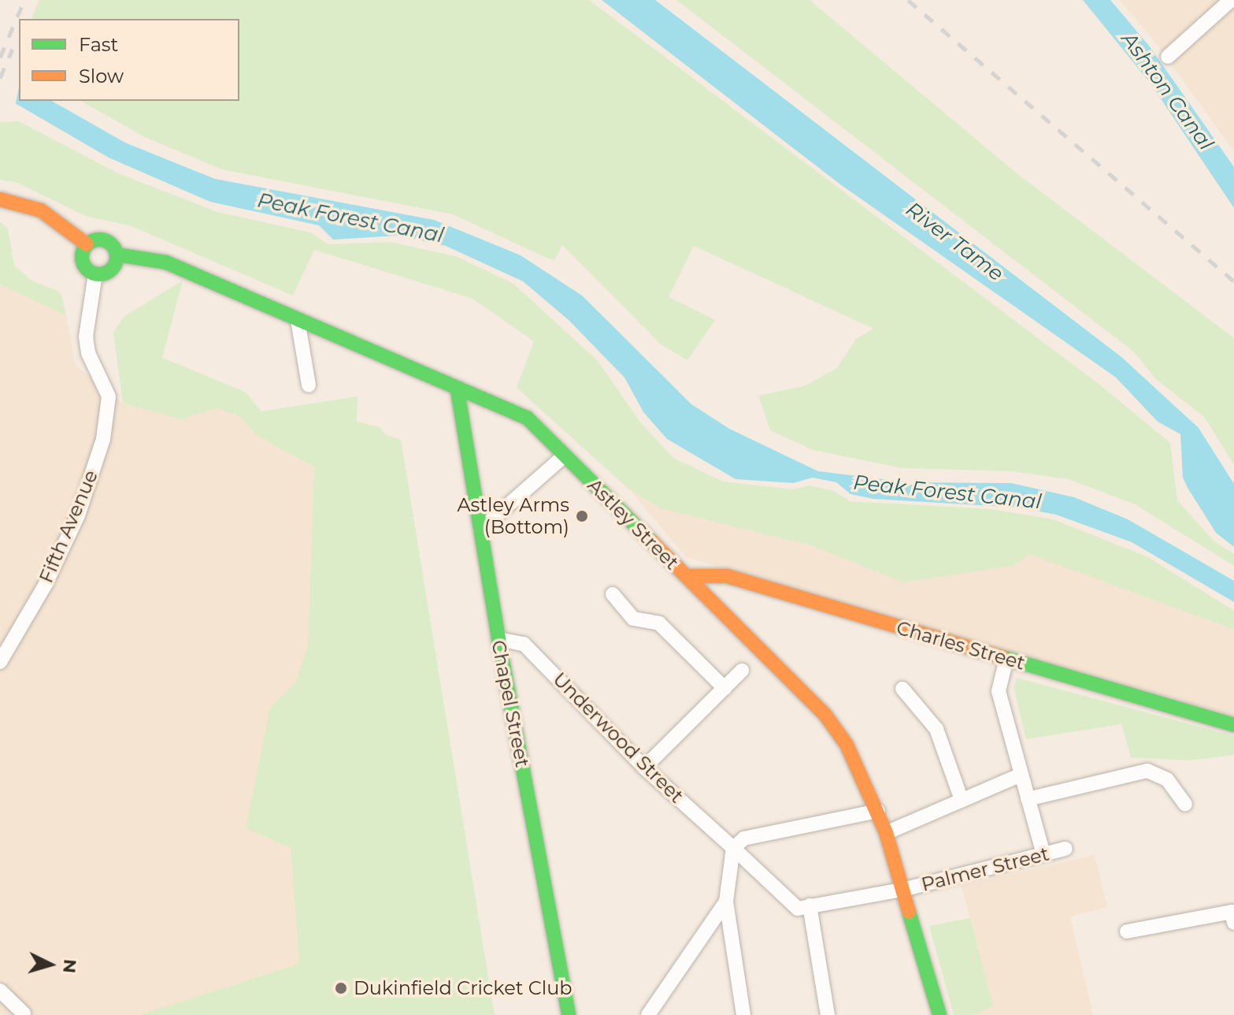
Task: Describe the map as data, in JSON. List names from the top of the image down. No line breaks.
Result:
{"streets":{"main road":["Astley Street","Charles Street","Chapel Street"],"street":["Fifth Avenue","Underwood Street","Palmer Street"]},"crossings":[["Astley Street","Fifth Avenue"],["Astley Street","Charles Street"],["Astley Street","Chapel Street"],["Astley Street","Palmer Street"],["Chapel Street","Underwood Street"],["Underwood Street","Palmer Street"]],"water":["Ashton Canal","Peak Forest Canal","River Tame"],"places":["Astley Arms (Bottom)","Dukinfield Cricket Club"],"legend":["Fast","Slow"],"north":"right"}
